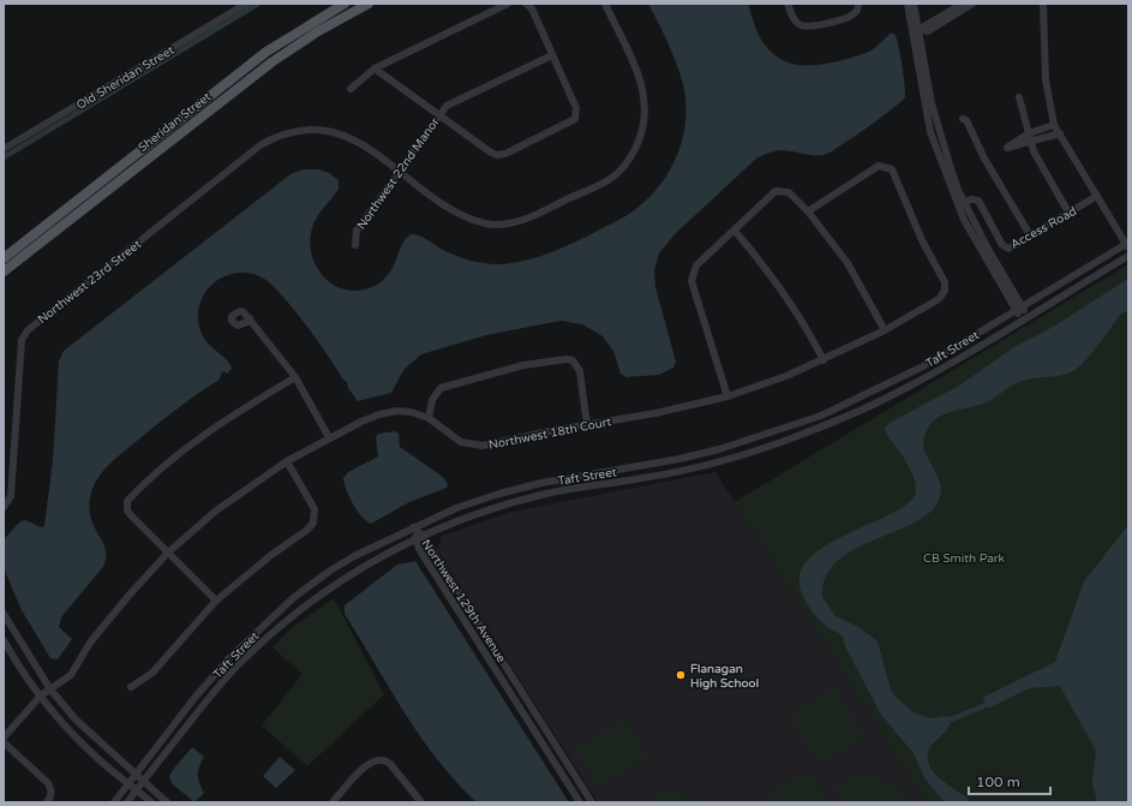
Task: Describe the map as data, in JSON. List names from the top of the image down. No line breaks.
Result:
{"streets":{"main road":["Sheridan Street"],"street":["Old Sheridan Street","Northwest 22nd Manor","Access Road","Northwest 23rd Street","Taft Street","Northwest 18th Court","Northwest 129th Avenue"]},"crossings":[["Northwest 22nd Manor","Northwest 23rd Street"],["Taft Street","Northwest 129th Avenue"]],"parks":["CB Smith Park"],"places":["Flanagan High School"],"scale_bar":"100 m"}
